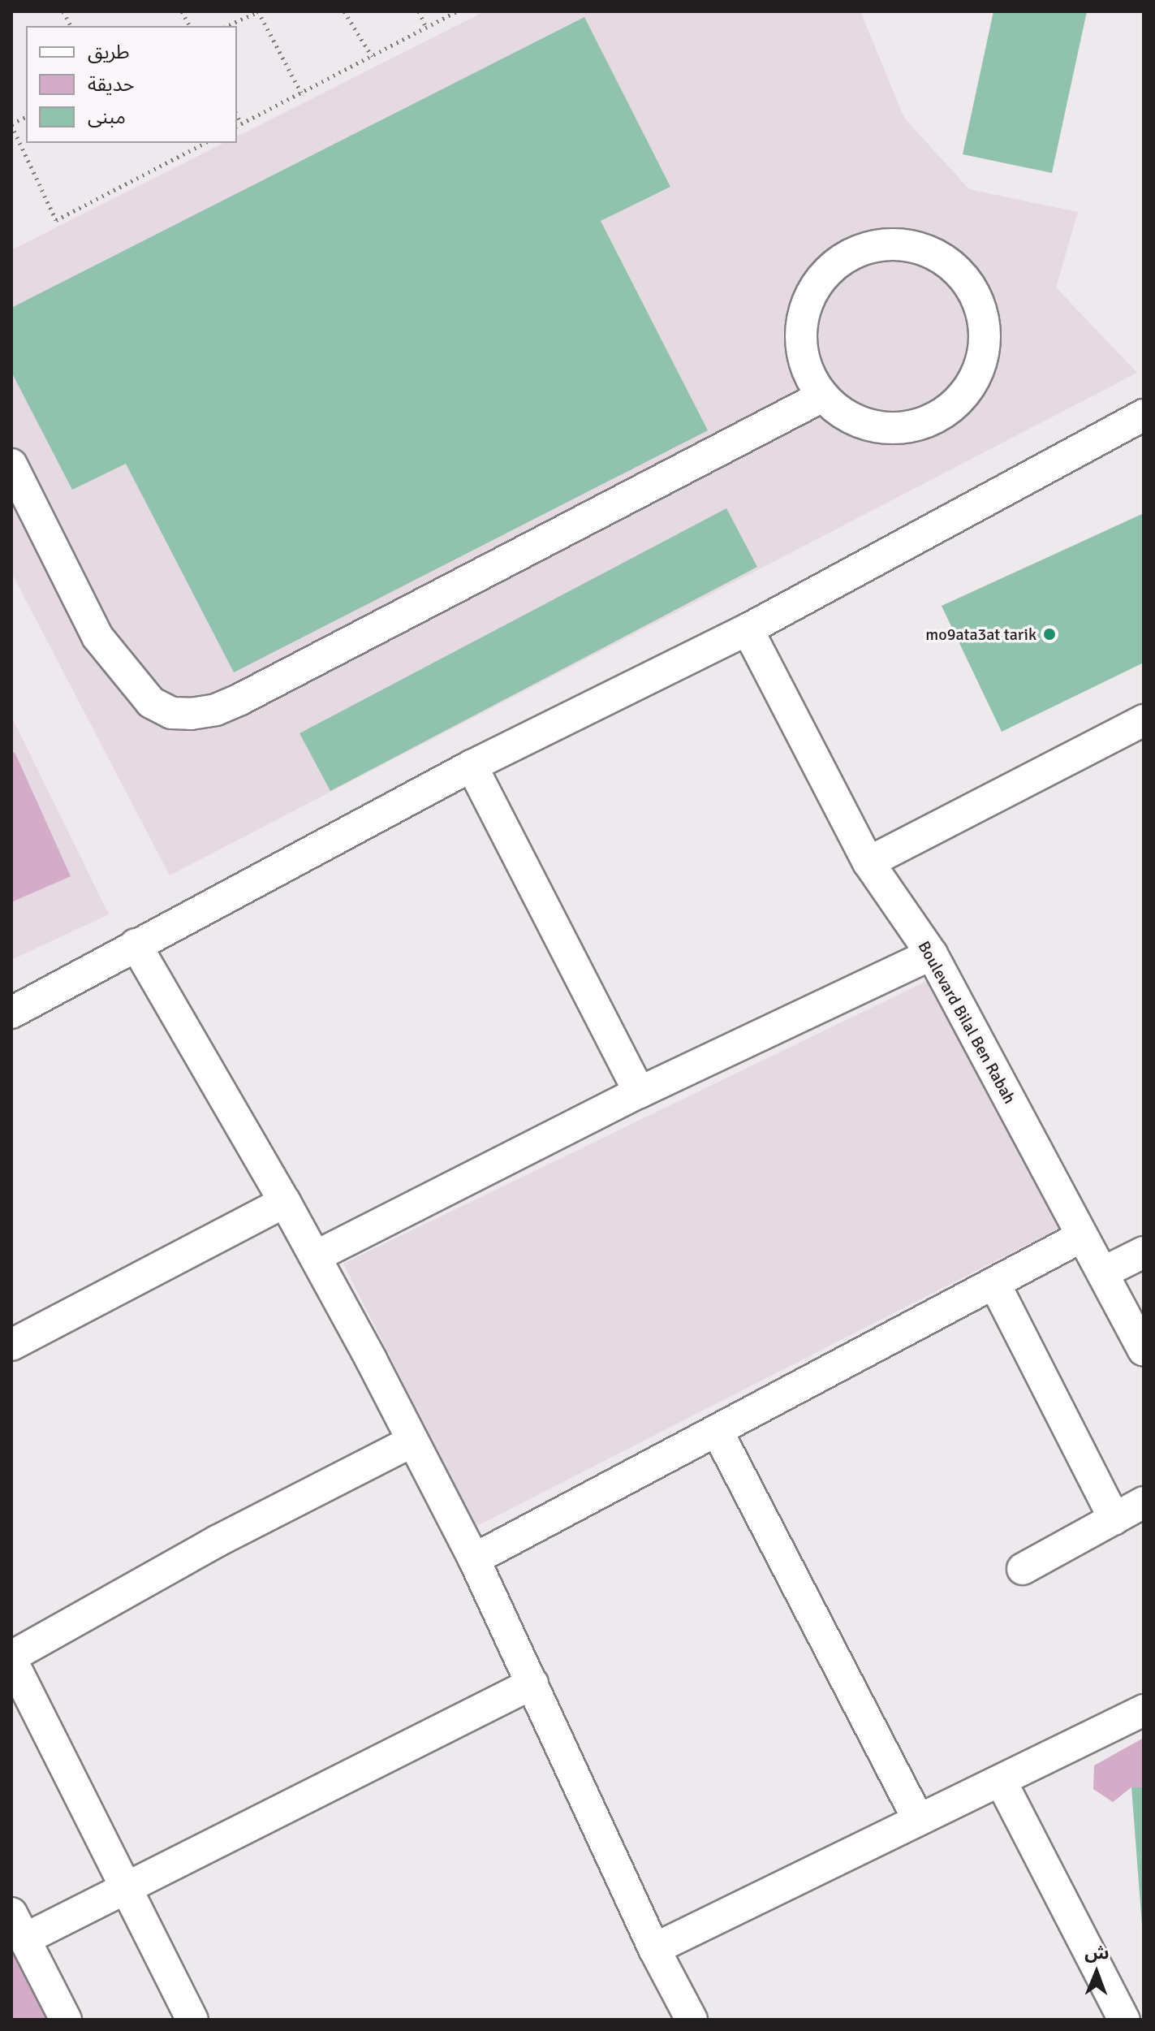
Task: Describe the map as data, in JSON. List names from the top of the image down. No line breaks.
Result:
{"streets":{"street":["Boulevard Bilal Ben Rabah"]},"places":["mo9ata3at tarik"],"legend":["طريق","حديقة","مبنى"],"north":"top"}
